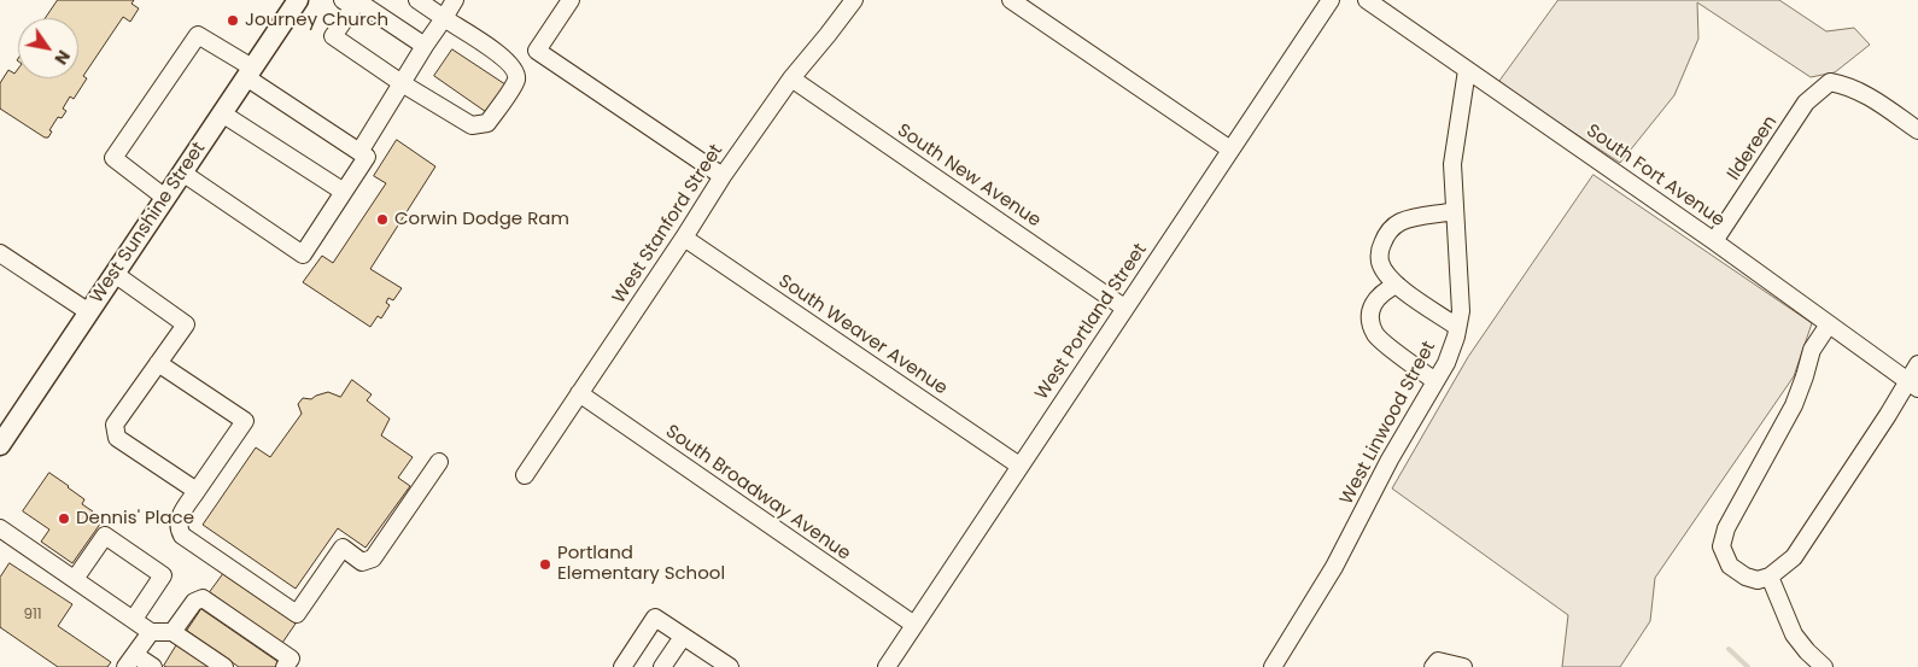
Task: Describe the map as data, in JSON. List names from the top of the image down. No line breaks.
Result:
{"streets":{"main road":["West Sunshine Street"],"street":["Ildereen","South New Avenue","South Fort Avenue","West Stanford Street","West Portland Street","South Weaver Avenue","West Linwood Street","South Broadway Avenue"]},"crossings":[["Ildereen","South Fort Avenue"],["South New Avenue","West Stanford Street"],["South New Avenue","West Portland Street"],["South Fort Avenue","West Linwood Street"],["West Stanford Street","South Weaver Avenue"],["West Stanford Street","South Broadway Avenue"],["West Portland Street","South Weaver Avenue"],["West Portland Street","South Broadway Avenue"]],"places":["Journey Church","Corwin Dodge Ram","Dennis' Place","Portland Elementary School"],"house_numbers":["911"],"north":"bottom right"}
